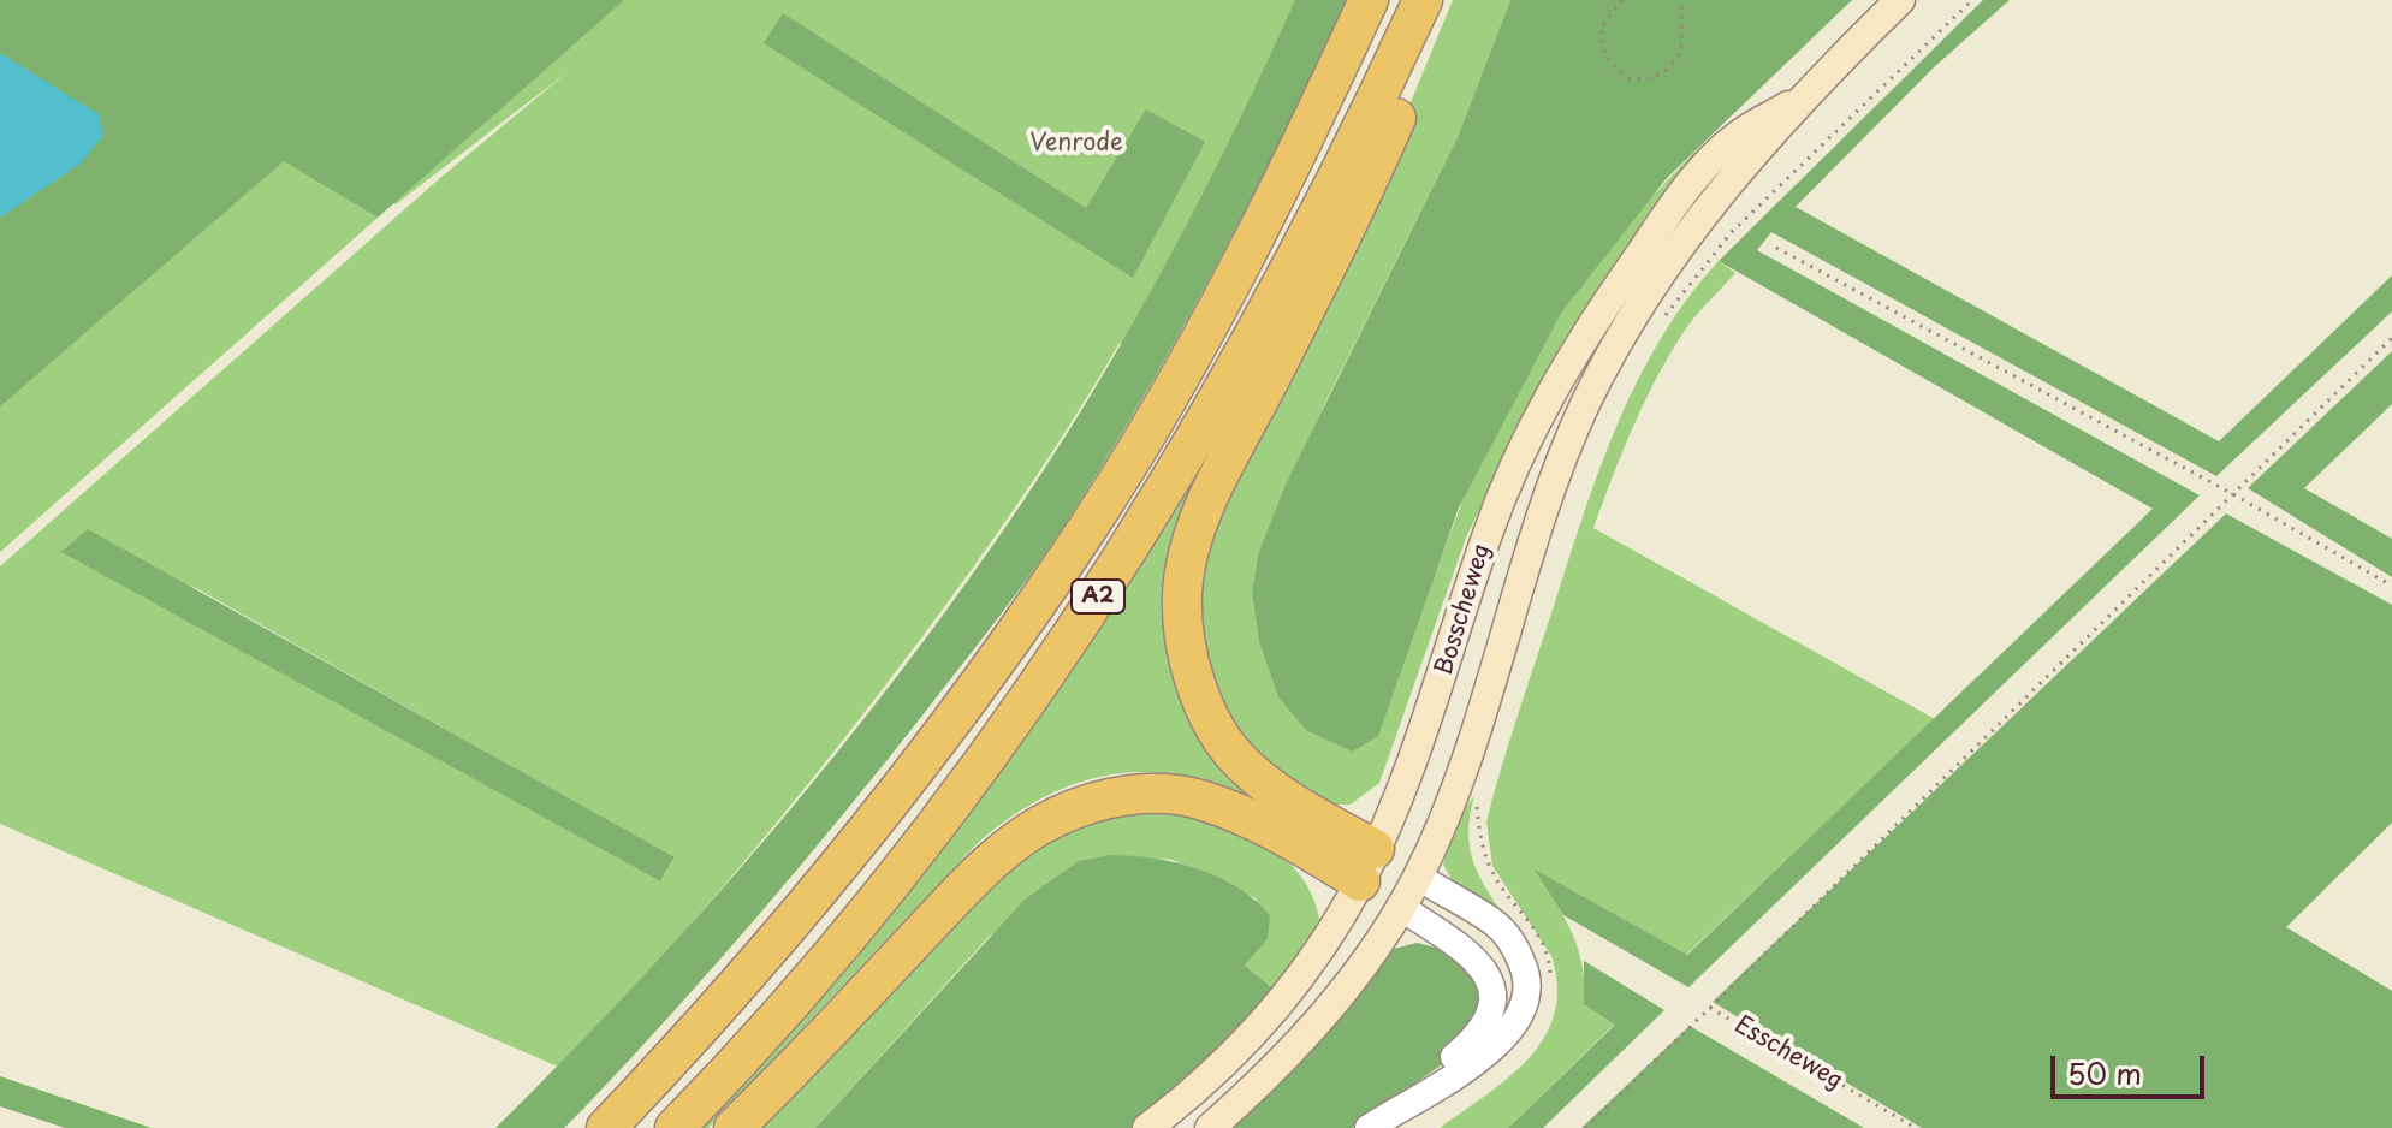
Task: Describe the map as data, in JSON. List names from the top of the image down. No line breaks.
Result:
{"streets":{"highway":["A2"],"main road":["Bosscheweg"],"path":["Esscheweg"]},"parks":["Venrode"],"scale_bar":"50 m"}
